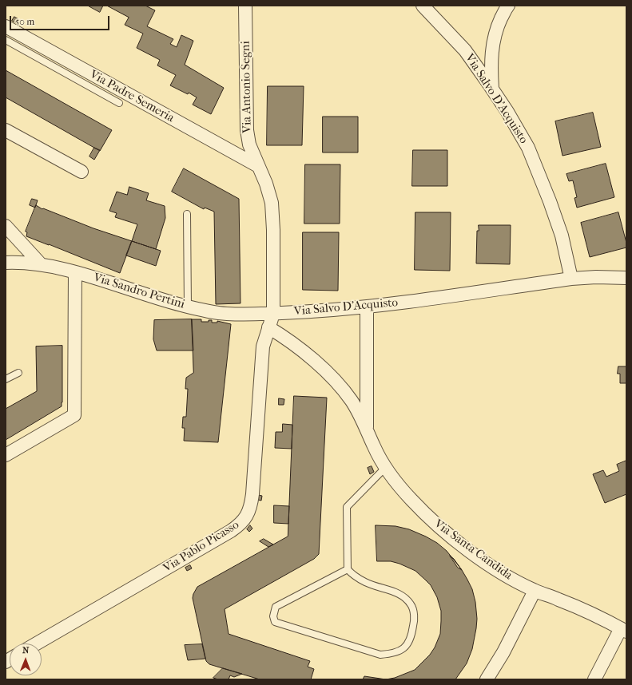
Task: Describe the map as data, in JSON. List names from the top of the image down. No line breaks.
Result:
{"streets":{"street":["Via Antonio Segni","Via Padre Semeria","Via Salvo D'Acquisto","Via Sandro Pertini","Via Pablo Picasso","Via Santa Candida"]},"crossings":[["Via Antonio Segni","Via Padre Semeria"],["Via Antonio Segni","Via Salvo D'Acquisto"],["Via Antonio Segni","Via Sandro Pertini"],["Via Antonio Segni","Via Pablo Picasso"],["Via Salvo D'Acquisto","Via Sandro Pertini"],["Via Salvo D'Acquisto","Via Pablo Picasso"],["Via Sandro Pertini","Via Pablo Picasso"],["Via Pablo Picasso","Via Santa Candida"]],"scale_bar":"50 m","north":"top"}
